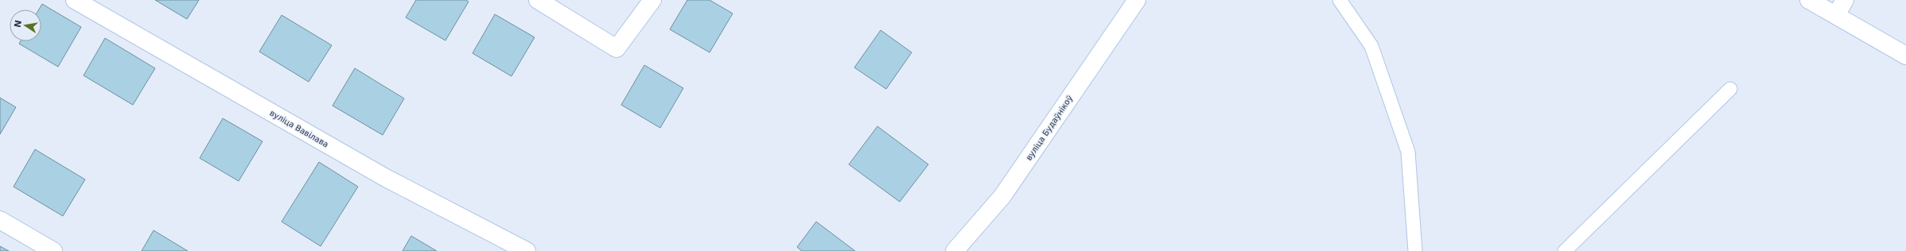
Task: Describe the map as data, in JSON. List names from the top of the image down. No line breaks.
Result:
{"streets":{"street":["вуліца Будаўнікоў","вуліца Вавілава"]},"north":"left"}
